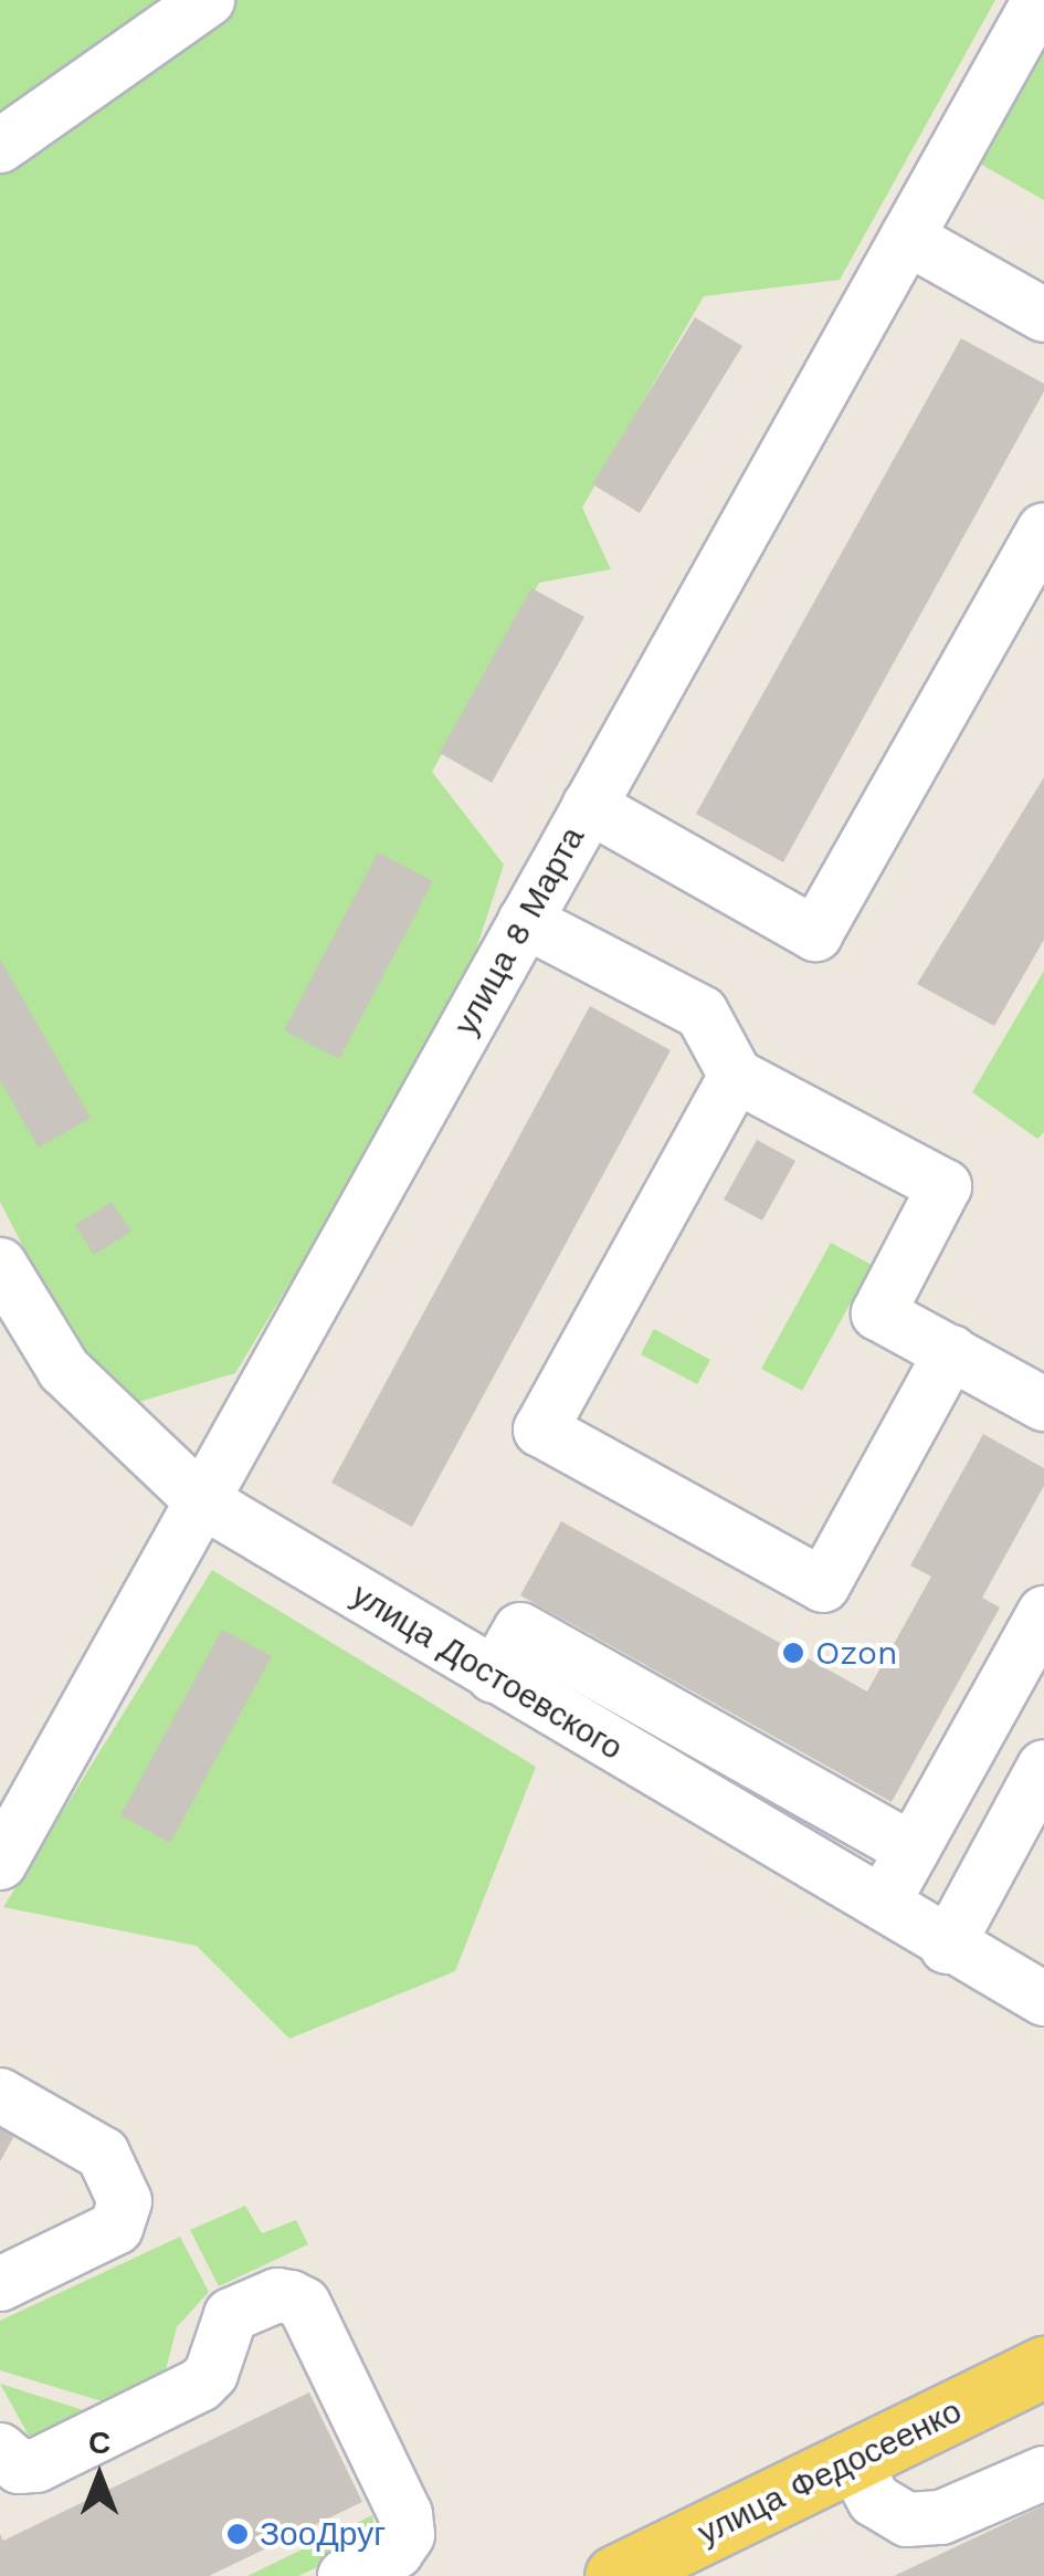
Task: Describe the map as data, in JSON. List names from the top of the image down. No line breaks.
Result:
{"streets":{"main road":["улица Федосеенко"],"street":["улица 8 Марта","улица Достоевского"]},"crossings":[["улица 8 Марта","улица Достоевского"]],"places":["Ozon","ЗооДруг"],"north":"top"}
